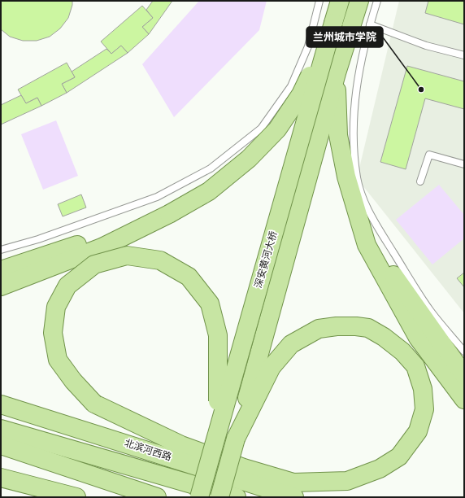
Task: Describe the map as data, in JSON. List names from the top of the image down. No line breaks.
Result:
{"streets":{"main road":["深安黄河大桥","北滨河西路"]},"places":["兰州城市学院"]}
